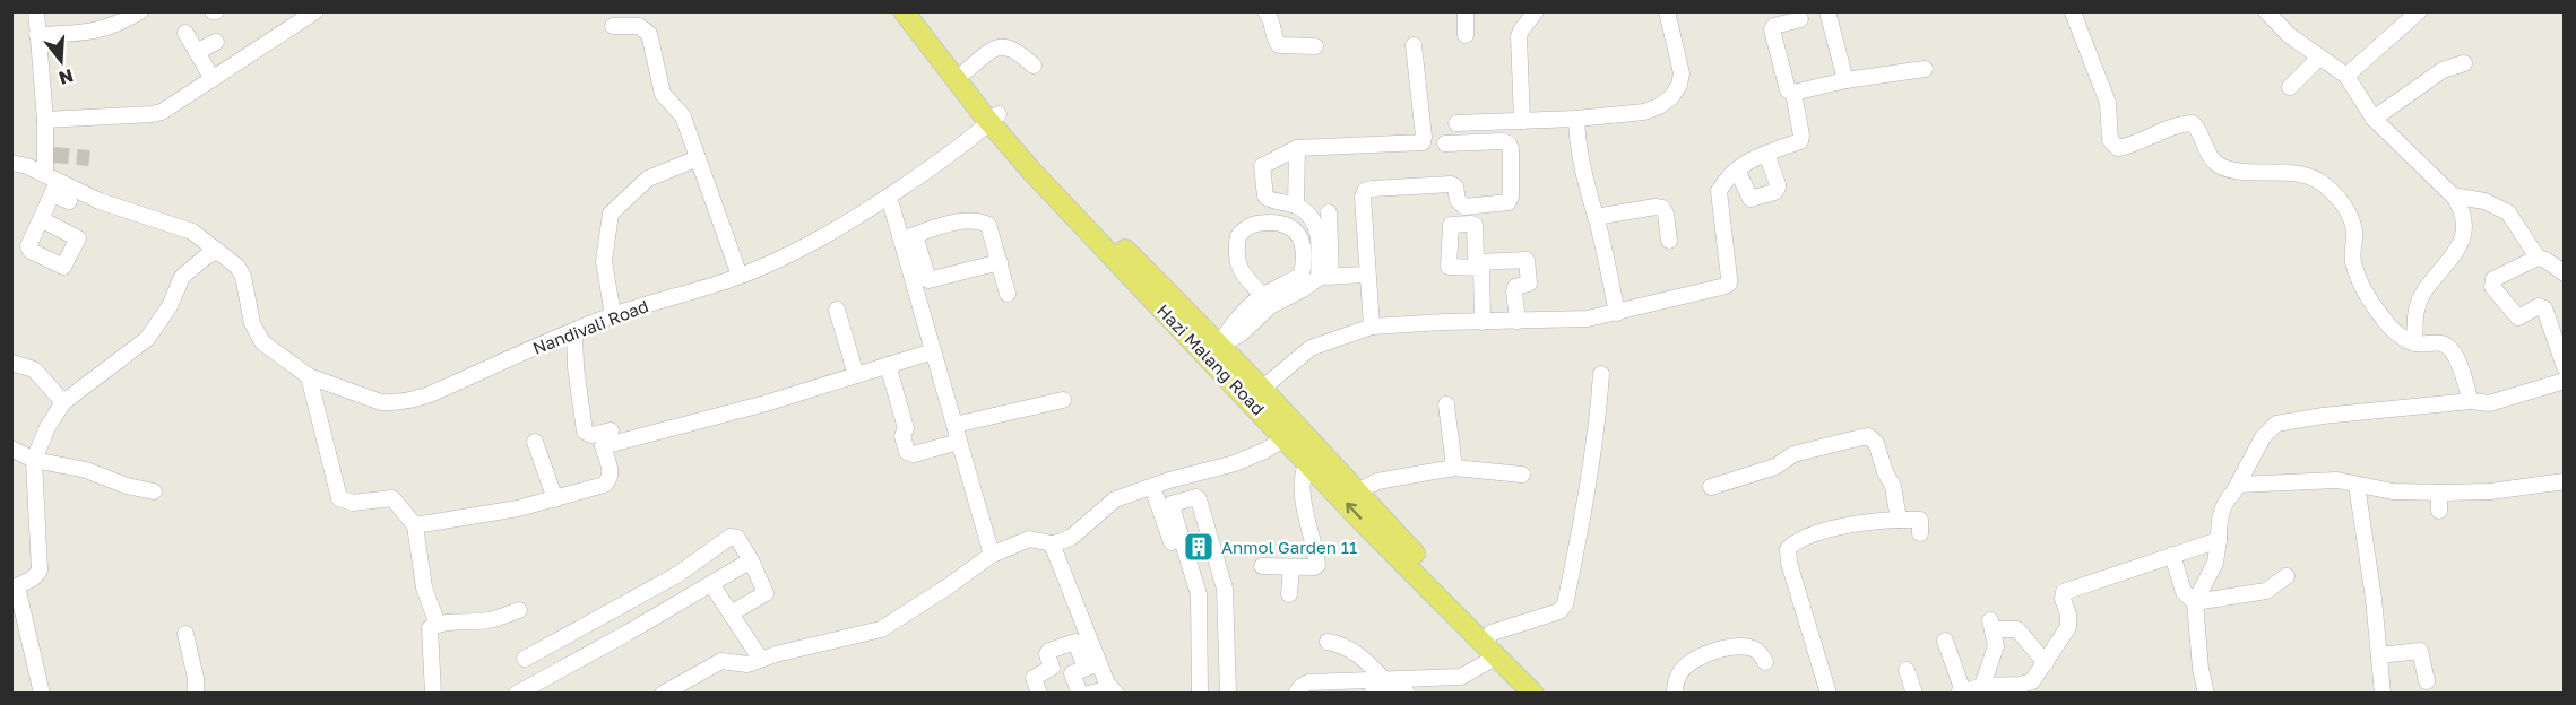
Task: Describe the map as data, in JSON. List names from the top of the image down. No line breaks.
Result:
{"streets":{"main road":["Hazi Malang Road"],"street":["Nandivali Road"]},"crossings":[["Nandivali Road","Hazi Malang Road"]],"places":{"building":["Anmol Garden 11"]},"north":"bottom"}
